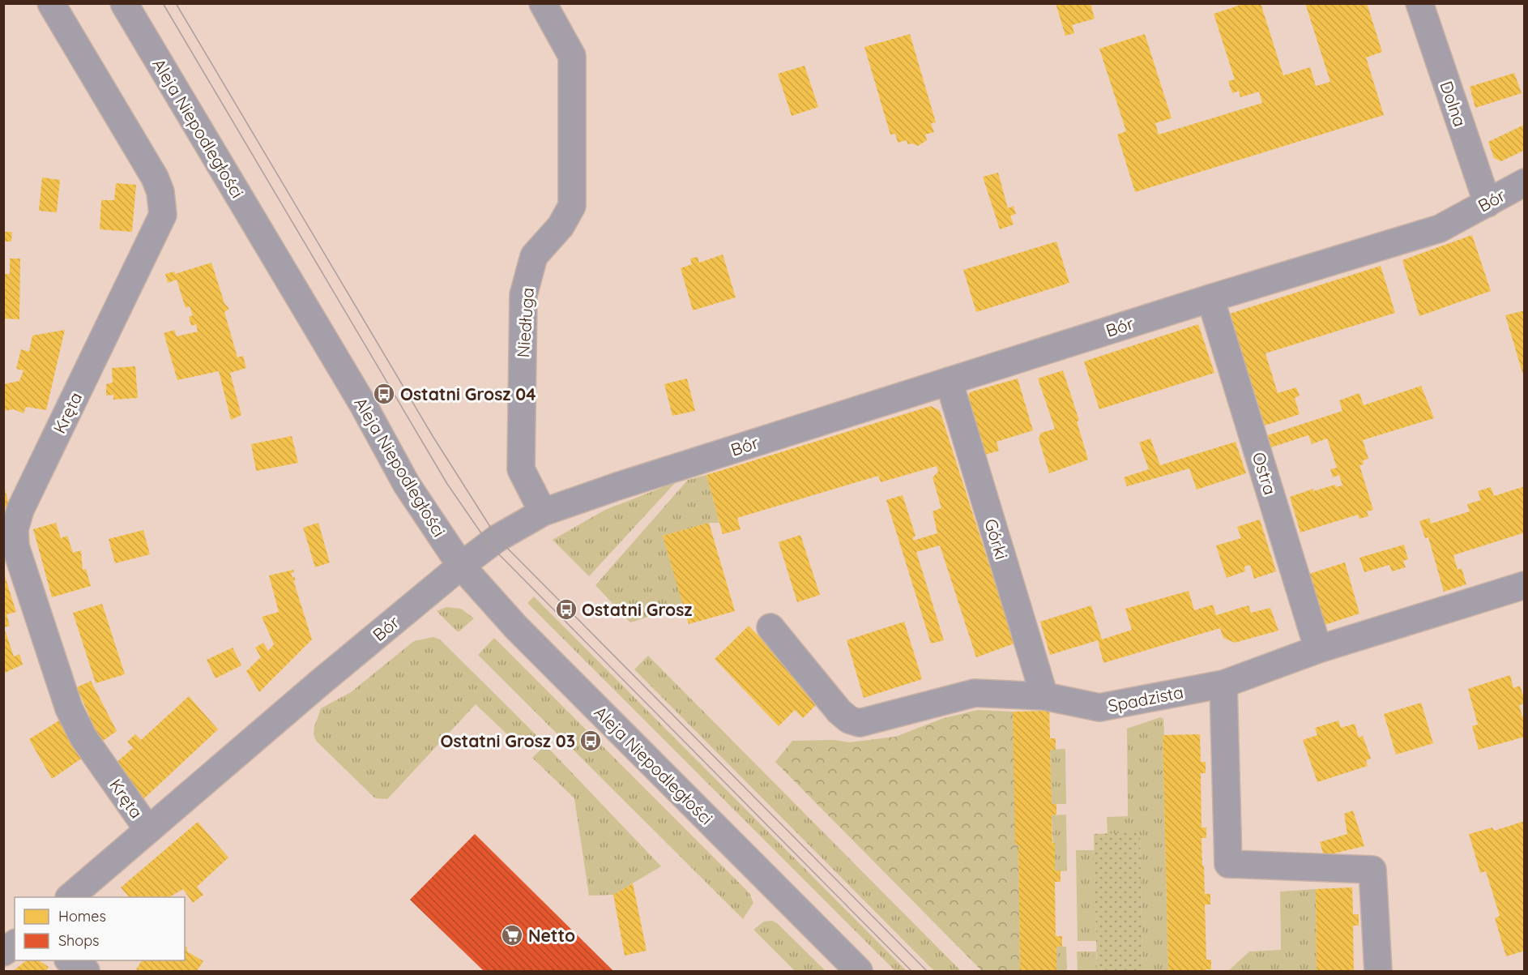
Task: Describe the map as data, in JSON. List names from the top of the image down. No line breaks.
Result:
{"streets":{"street":["Dolna","Aleja Niepodległości","Bór","Niedługa","Kręta","Ostra","Górki","Spadzista"]},"crossings":[["Dolna","Bór"],["Aleja Niepodległości","Bór"],["Bór","Niedługa"],["Bór","Kręta"],["Bór","Ostra"],["Bór","Górki"],["Ostra","Spadzista"],["Górki","Spadzista"]],"places":{"bus stop":["Ostatni Grosz 04","Ostatni Grosz","Ostatni Grosz 03"],"supermarket":["Netto"]},"legend":["Homes","Shops"]}
